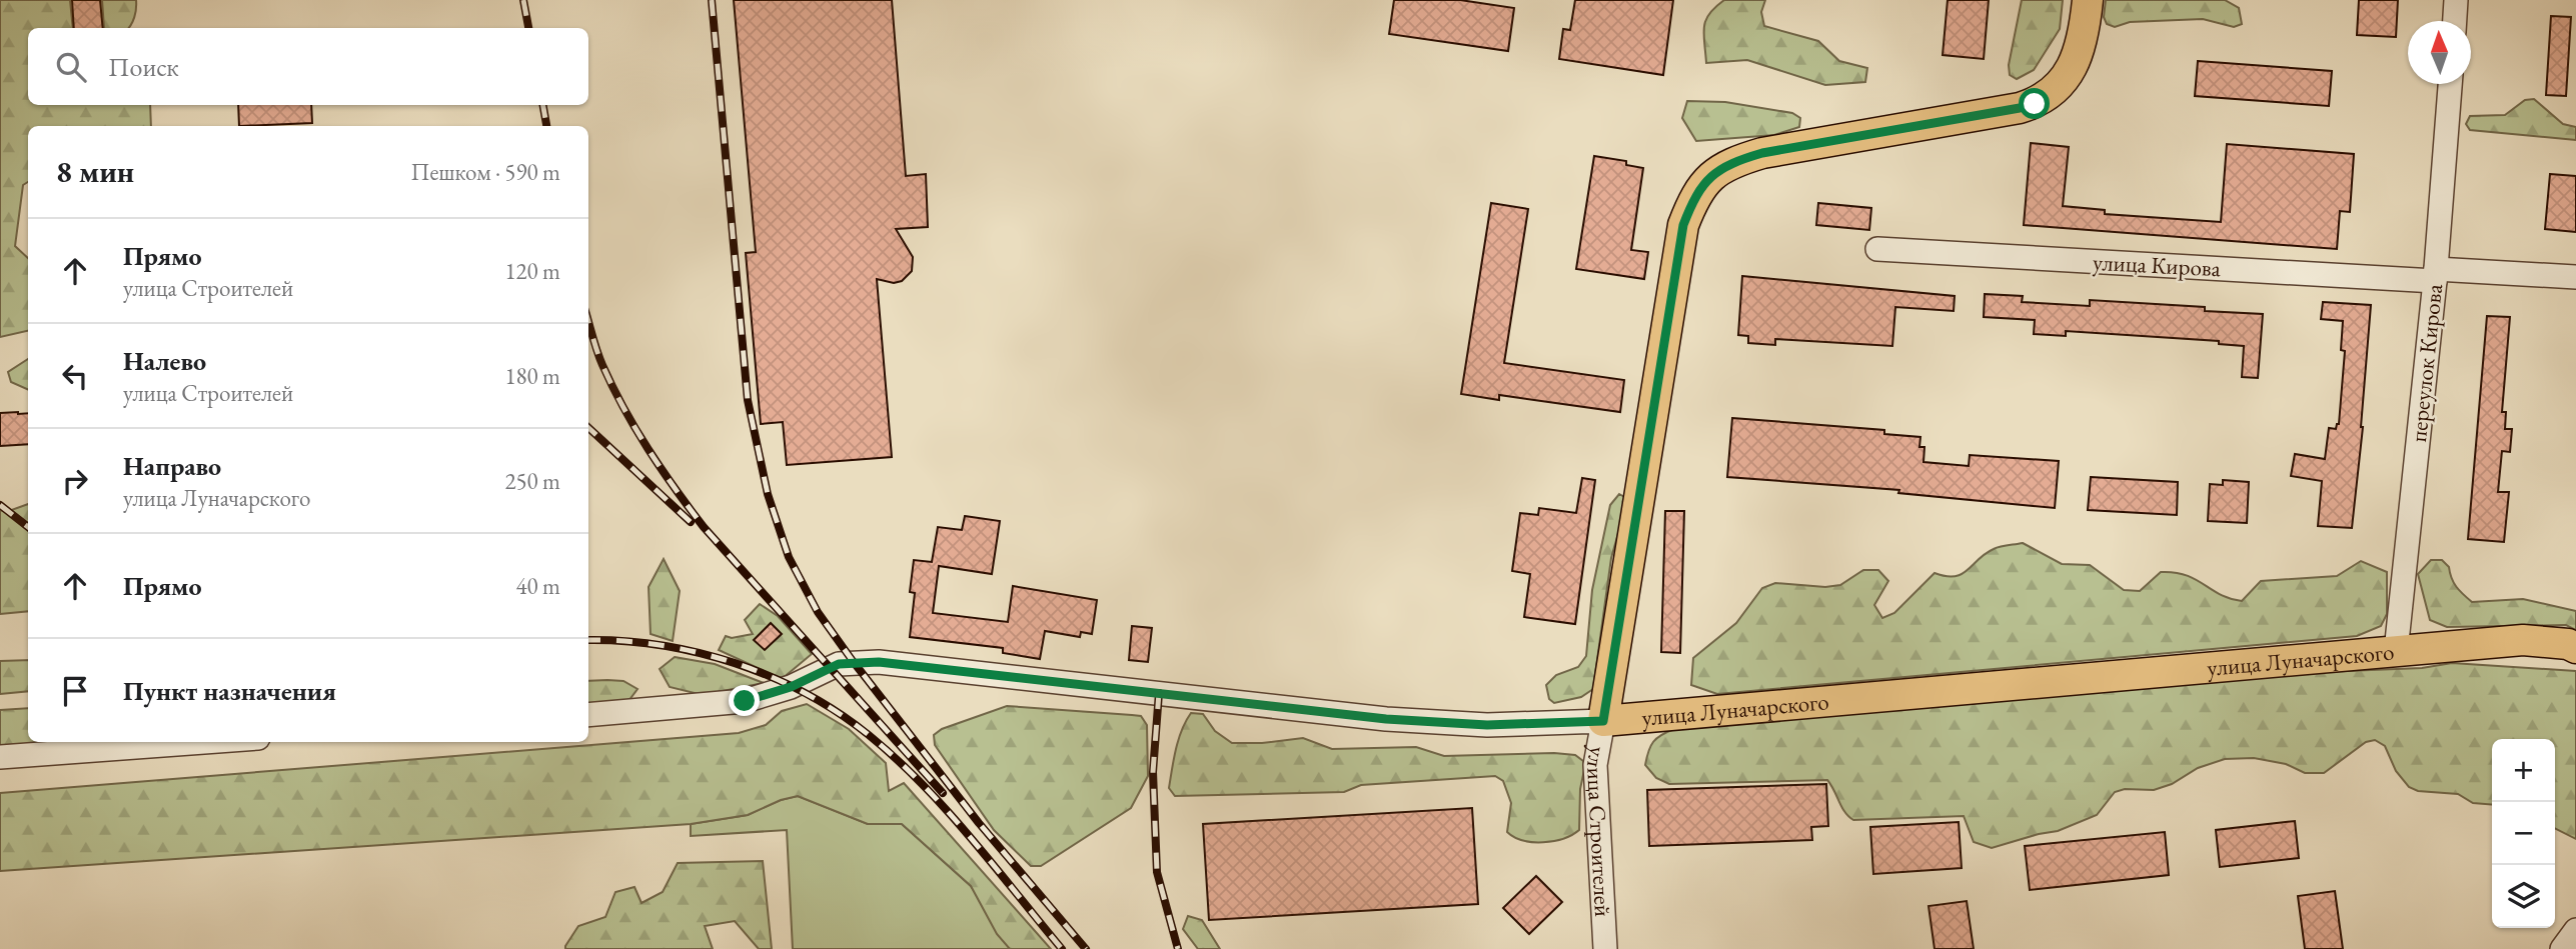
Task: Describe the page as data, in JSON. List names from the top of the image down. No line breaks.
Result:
{"streets":{"main road":["улица Луначарского","улица Строителей"],"street":["улица Кирова","переулок Кирова"]},"crossings":[["улица Кирова","переулок Кирова"],["переулок Кирова","улица Луначарского"],["улица Луначарского","улица Строителей"]],"north":"top","page":{"search":"Поиск","heading":["8 мин","Пешком · 590 m"],"list":[["Прямо","улица Строителей","120 m"],["Налево","улица Строителей","180 m"],["Направо","улица Луначарского","250 m"],["Прямо","40 m"],"Пункт назначения"],"map_buttons":["+","−"]}}
